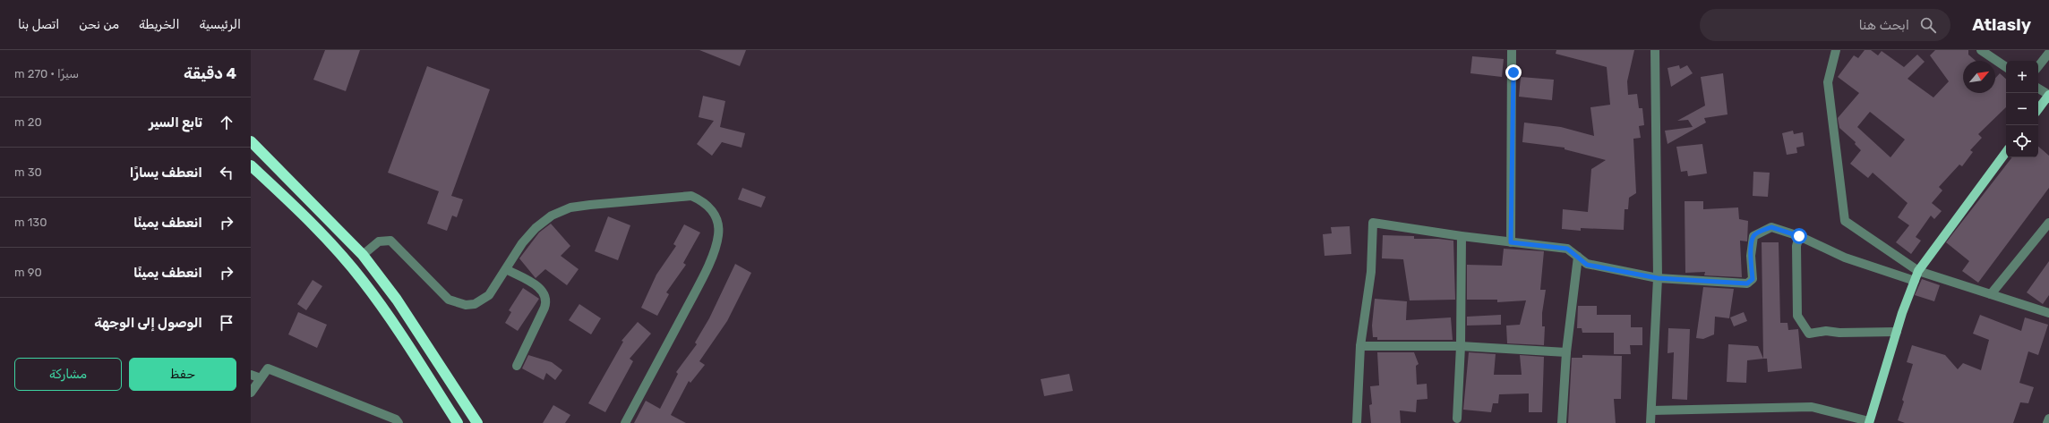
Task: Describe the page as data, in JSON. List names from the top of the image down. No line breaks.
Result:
{"north":"top right","page":{"header":"Atlasly","search":"ابحث هنا","nav":["الرئيسية","الخريطة","من نحن","اتصل بنا"],"heading":["4 دقيقة","سيرًا · 270 m"],"map_buttons":["+","−"],"list":[["تابع السير","20 m"],["انعطف يسارًا","30 m"],["انعطف يمينًا","130 m"],["انعطف يمينًا","90 m"],"الوصول إلى الوجهة"],"buttons":["حفظ","مشاركة"]}}
